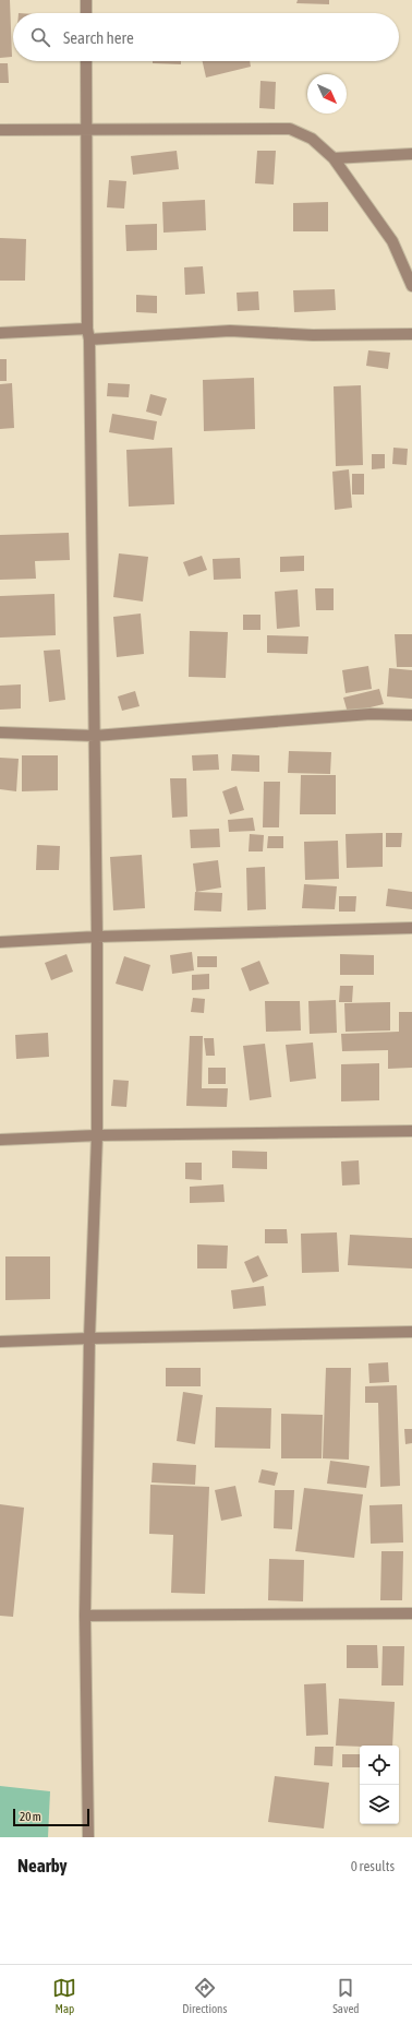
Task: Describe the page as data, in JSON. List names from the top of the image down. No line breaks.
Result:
{"scale_bar":"20 m","north":"bottom right","page":{"search":"Search here","scale":"20 m","heading":["Nearby","0 results"],"nav":["Map","Directions","Saved"]}}
